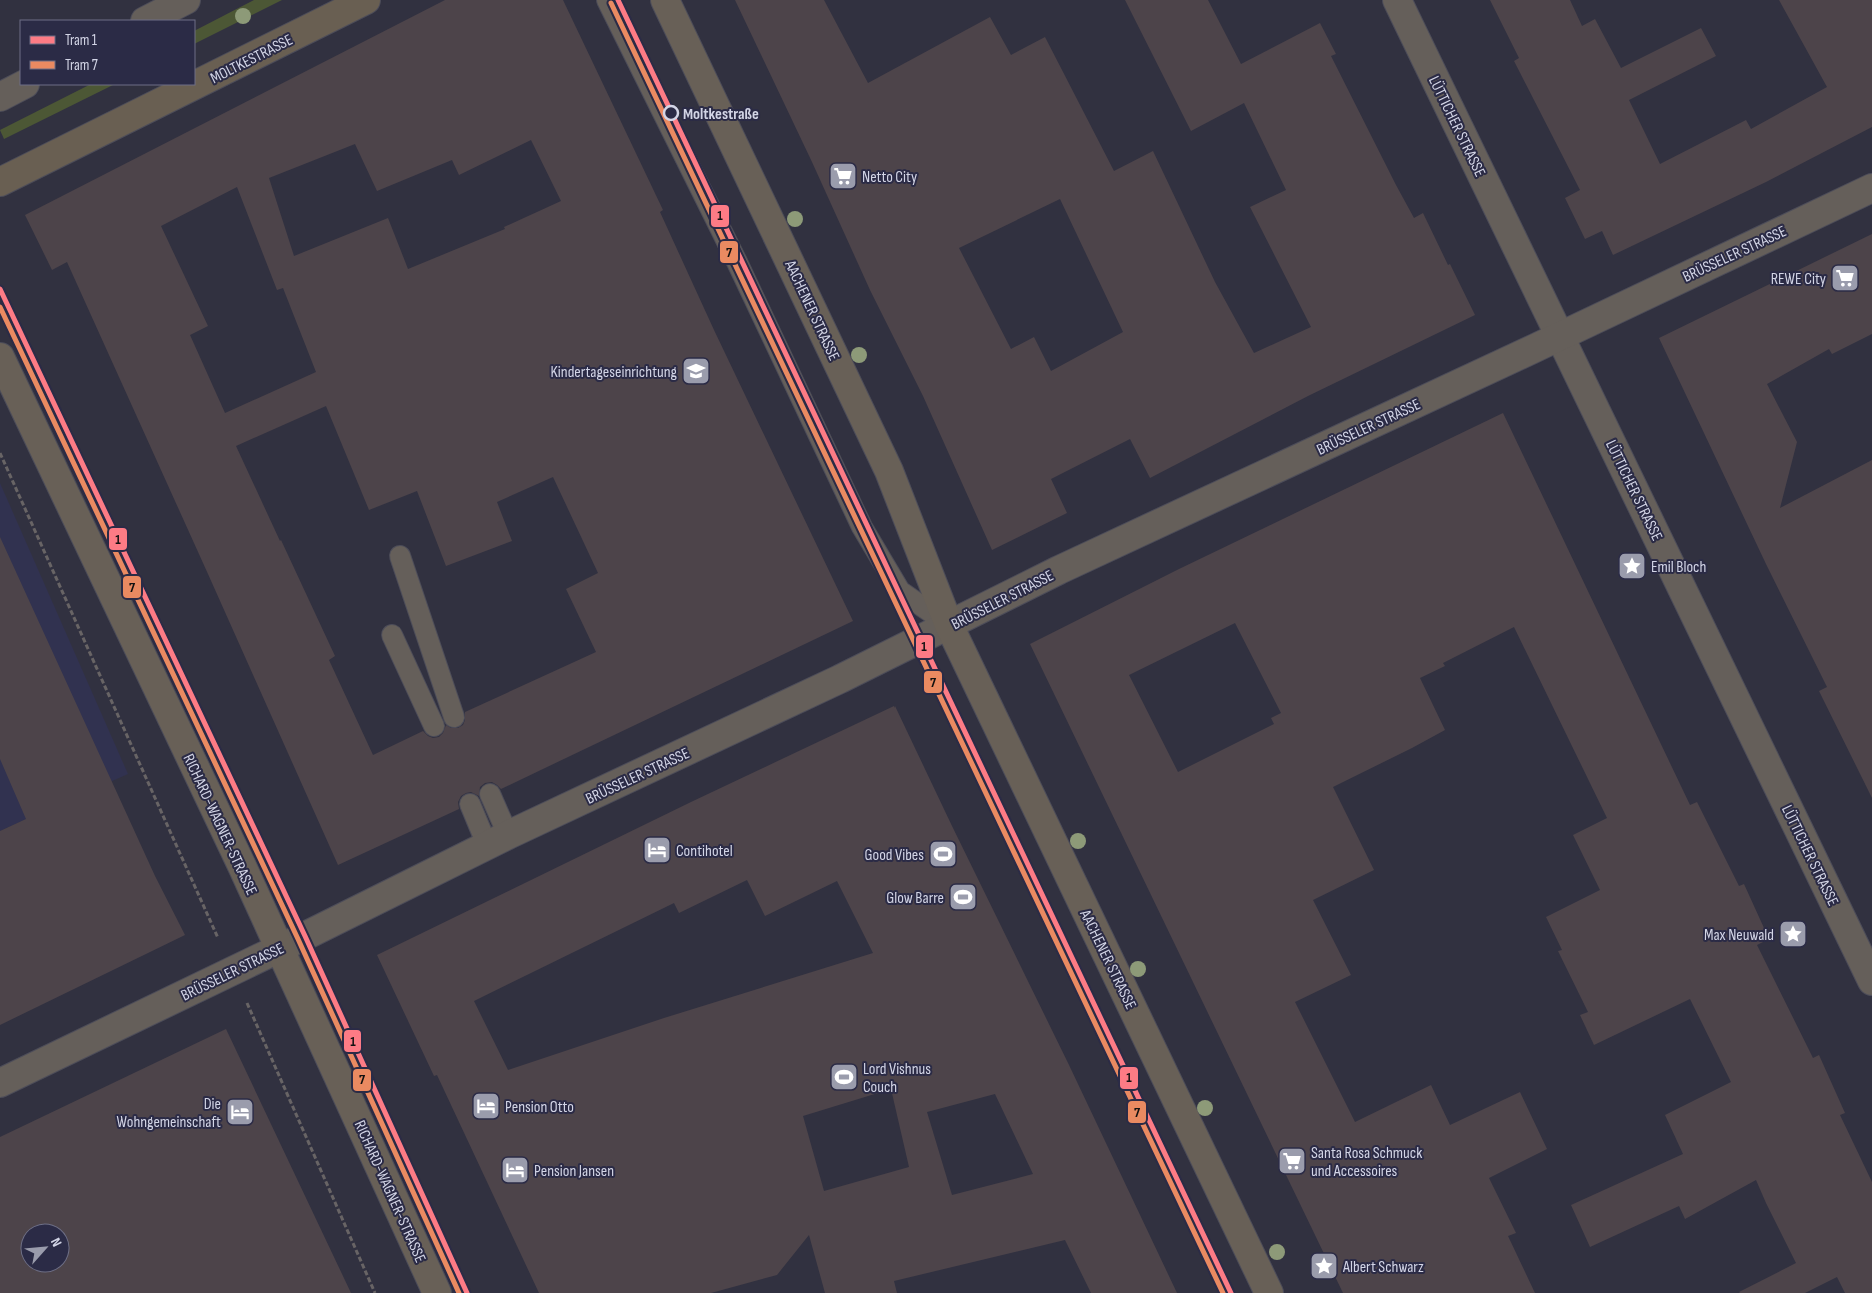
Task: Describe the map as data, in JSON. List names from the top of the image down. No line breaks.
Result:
{"streets":{"main road":["MOLTKESTRASSE","AACHENER STRASSE","RICHARD-WAGNER-STRASSE"],"street":["LÜTTICHER STRASSE","BRÜSSELER STRASSE"]},"crossings":[["LÜTTICHER STRASSE","BRÜSSELER STRASSE"],["BRÜSSELER STRASSE","AACHENER STRASSE"],["BRÜSSELER STRASSE","RICHARD-WAGNER-STRASSE"]],"places":{"other":["Moltkestraße"],"supermarket":["Netto City","REWE City","Santa Rosa Schmuck und Accessoires"],"school or university":["Kindertageseinrichtung"],"place":["Emil Bloch","Max Neuwald","Albert Schwarz"],"hotel":["Contihotel","Pension Otto","Die Wohngemeinschaft","Pension Jansen"],"sports":["Good Vibes","Glow Barre","Lord Vishnus Couch"]},"lines":["tram line 1","tram line 7"],"legend":["Tram 1","Tram 7"],"north":"top right"}
